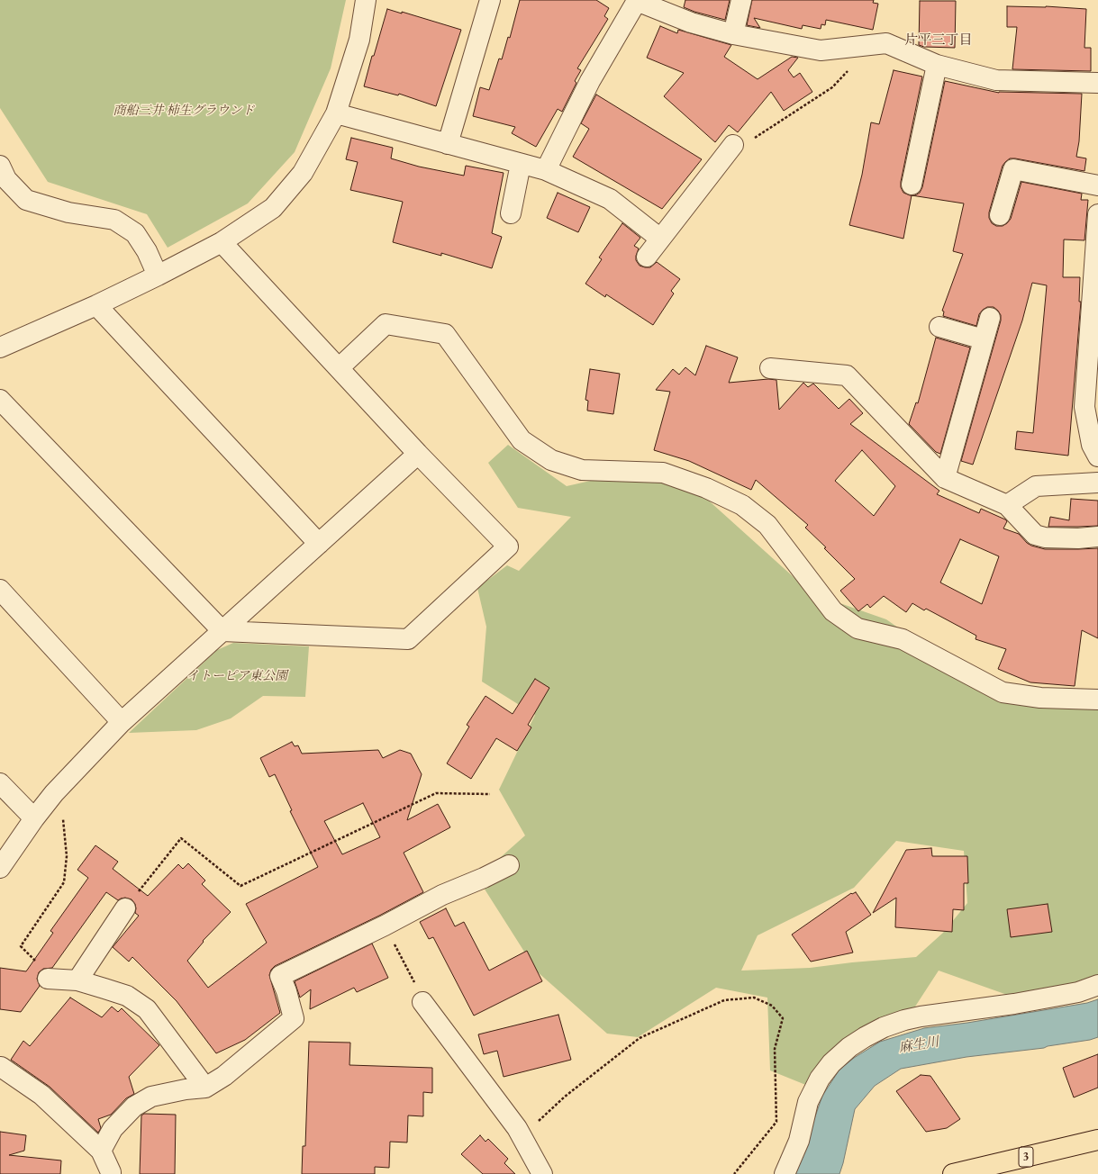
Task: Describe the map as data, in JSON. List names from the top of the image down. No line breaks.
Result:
{"streets":{"main road":["3"]},"districts":["片平三丁目"],"water":["麻生川"],"parks":["商船三井 柿生グラウンド","イトーピア東公園"]}
